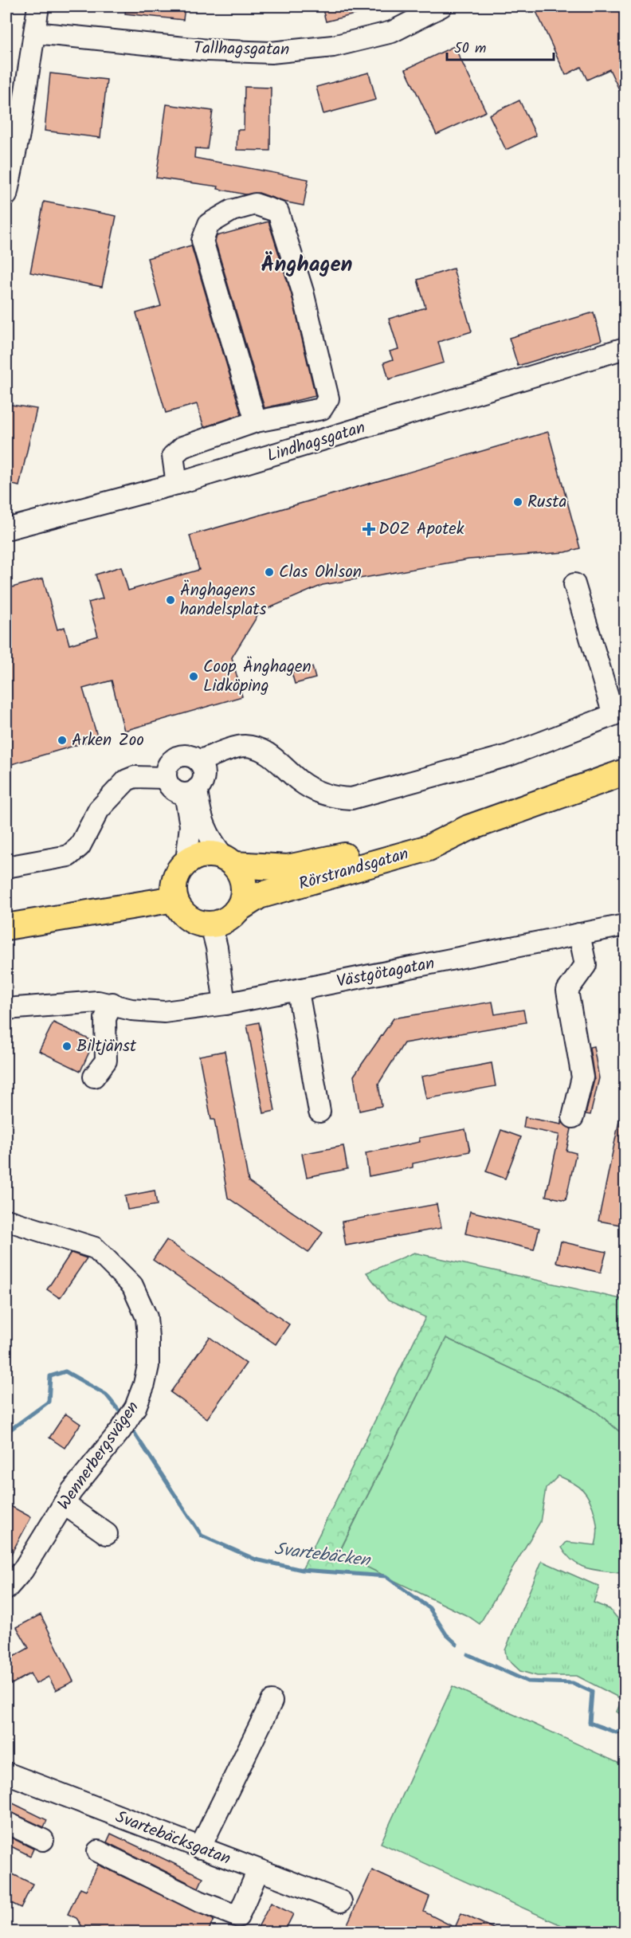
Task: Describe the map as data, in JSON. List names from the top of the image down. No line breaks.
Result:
{"streets":{"main road":["Rörstrandsgatan"],"street":["Tallhagsgatan","Lindhagsgatan","Västgötagatan","Wennerbergsvägen","Svartebäcksgatan"]},"districts":["Änghagen"],"water":["Svartebäcken"],"places":{"other":["Rusta","Clas Ohlson","Änghagens handelsplats","Coop Änghagen Lidköping","Arken Zoo","Biltjänst"],"health":["DOZ Apotek"]},"scale_bar":"50 m"}
